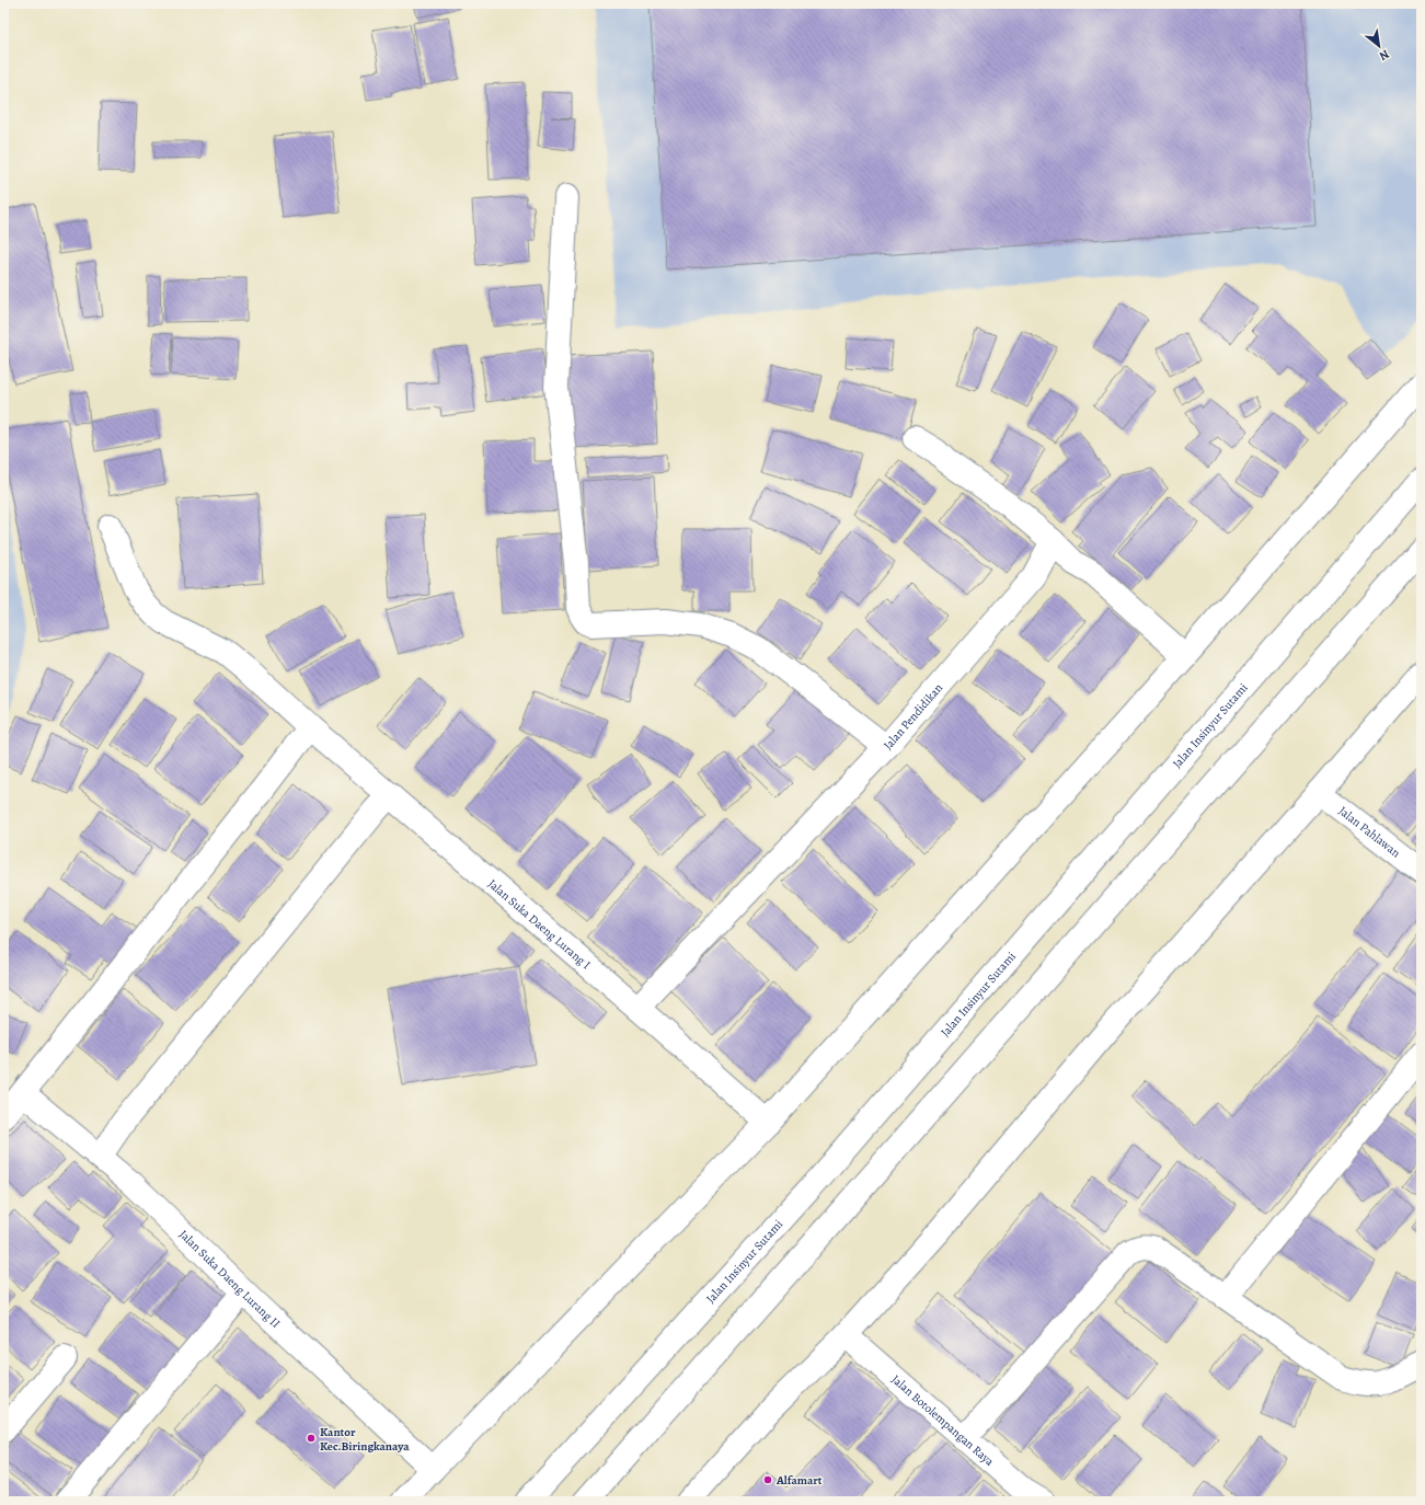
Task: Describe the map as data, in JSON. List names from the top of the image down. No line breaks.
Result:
{"streets":{"main road":["Jalan Pendidikan","Jalan Insinyur Sutami","Jalan Pahlawan","Jalan Suka Daeng Lurang I","Jalan Suka Daeng Lurang II","Jalan Botolempangan Raya"]},"crossings":[["Jalan Pendidikan","Jalan Suka Daeng Lurang I"]],"places":["Kantor Kec.Biringkanaya","Alfamart"],"north":"bottom right"}
